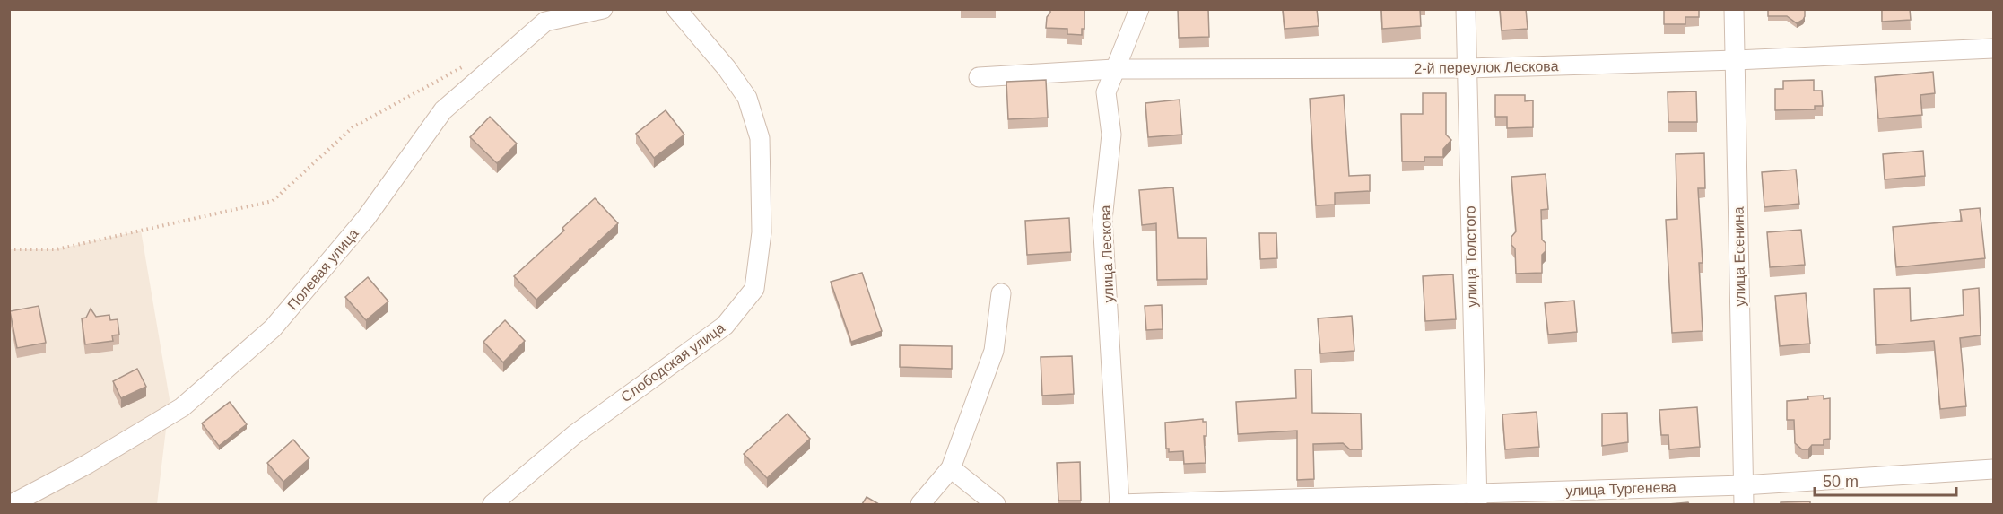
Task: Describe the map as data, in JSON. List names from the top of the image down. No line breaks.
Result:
{"streets":{"street":["2-й переулок Лескова","улица Лескова","улица Толстого","улица Есенина","Полевая улица","Слободская улица","улица Тургенева"]},"crossings":[["2-й переулок Лескова","улица Лескова"],["2-й переулок Лескова","улица Толстого"],["2-й переулок Лескова","улица Есенина"],["улица Лескова","улица Тургенева"],["улица Толстого","улица Тургенева"],["улица Есенина","улица Тургенева"]],"scale_bar":"50 m"}
